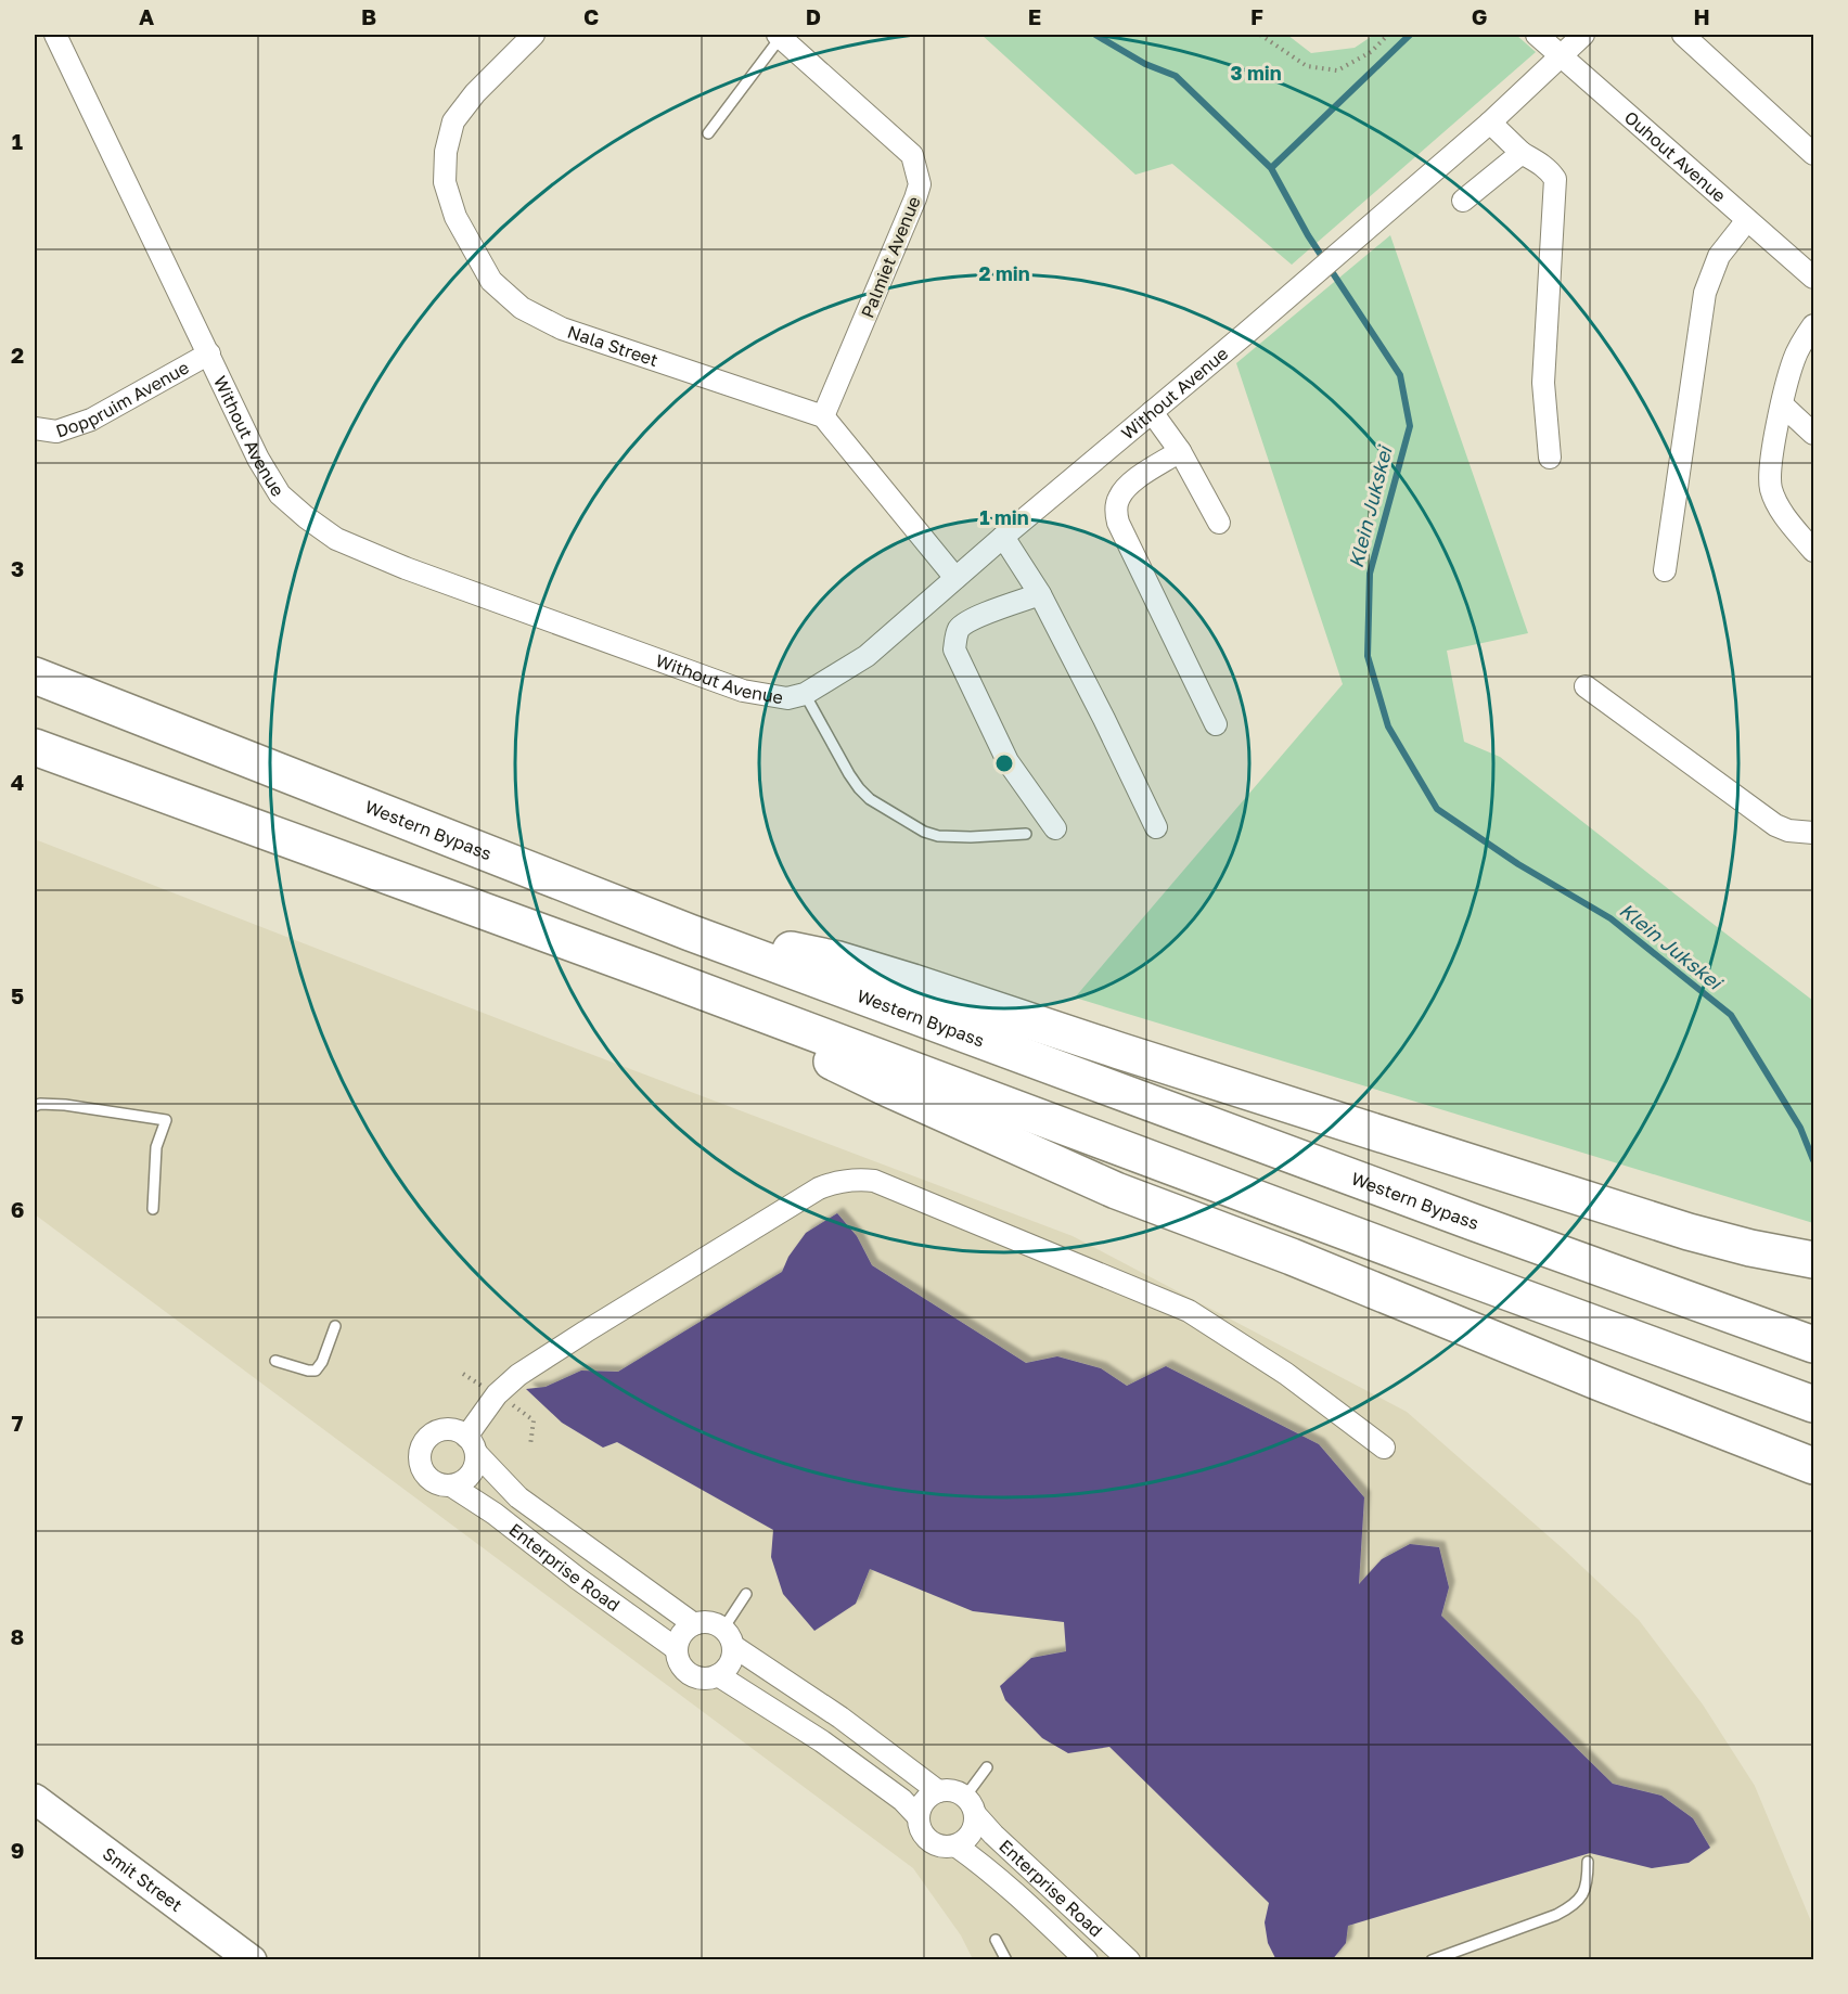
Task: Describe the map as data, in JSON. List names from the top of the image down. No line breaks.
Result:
{"streets":{"highway":["Western Bypass"],"street":["Ouhout Avenue","Palmiet Avenue","Nala Street","Without Avenue","Doppruim Avenue","Enterprise Road","Smit Street"]},"crossings":[["Ouhout Avenue","Without Avenue"],["Palmiet Avenue","Nala Street"],["Without Avenue","Doppruim Avenue"]],"water":["Klein Jukskei"],"grid":{"columns":["A","B","C","D","E","F","G","H"],"rows":["1","2","3","4","5","6","7","8","9"]},"rings":["3 min","2 min","1 min"]}
